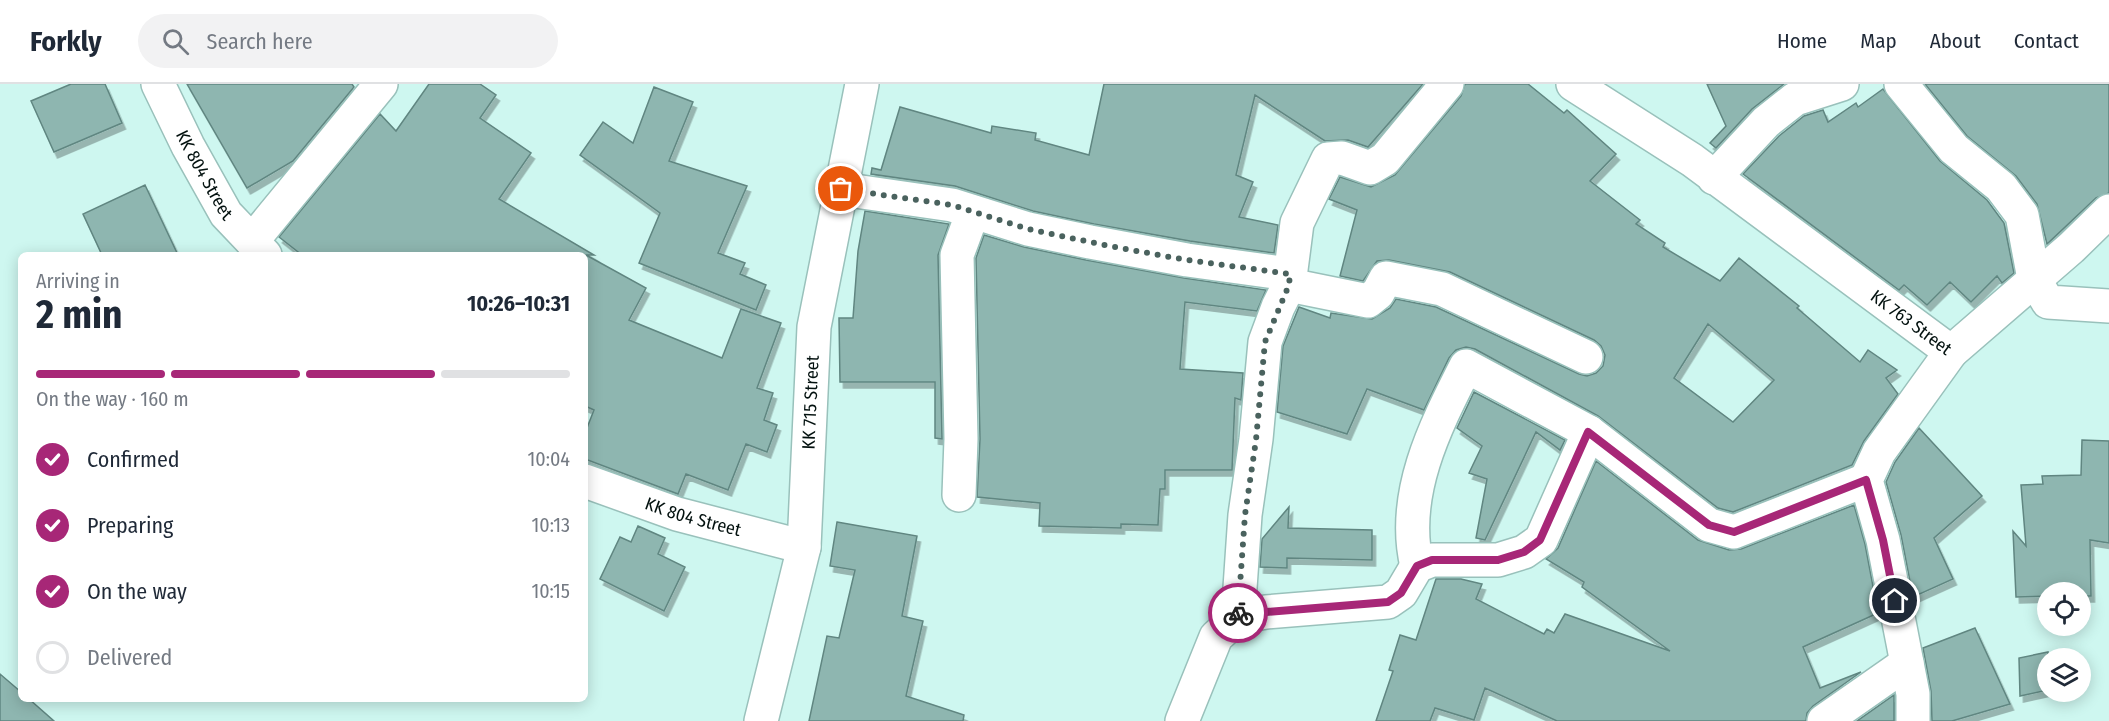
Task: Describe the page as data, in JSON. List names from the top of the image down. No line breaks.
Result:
{"streets":{"street":["KK 804 Street","KK 763 Street","KK 715 Street"]},"crossings":[["KK 804 Street","KK 715 Street"]],"page":{"header":"Forkly","search":"Search here","nav":["Home","Map","About","Contact"],"heading":["2 min","Arriving in","10:26–10:31"],"bar":"On the way · 160 m","list":[["Confirmed","10:04"],["Preparing","10:13"],["On the way","10:15"],"Delivered"]}}
